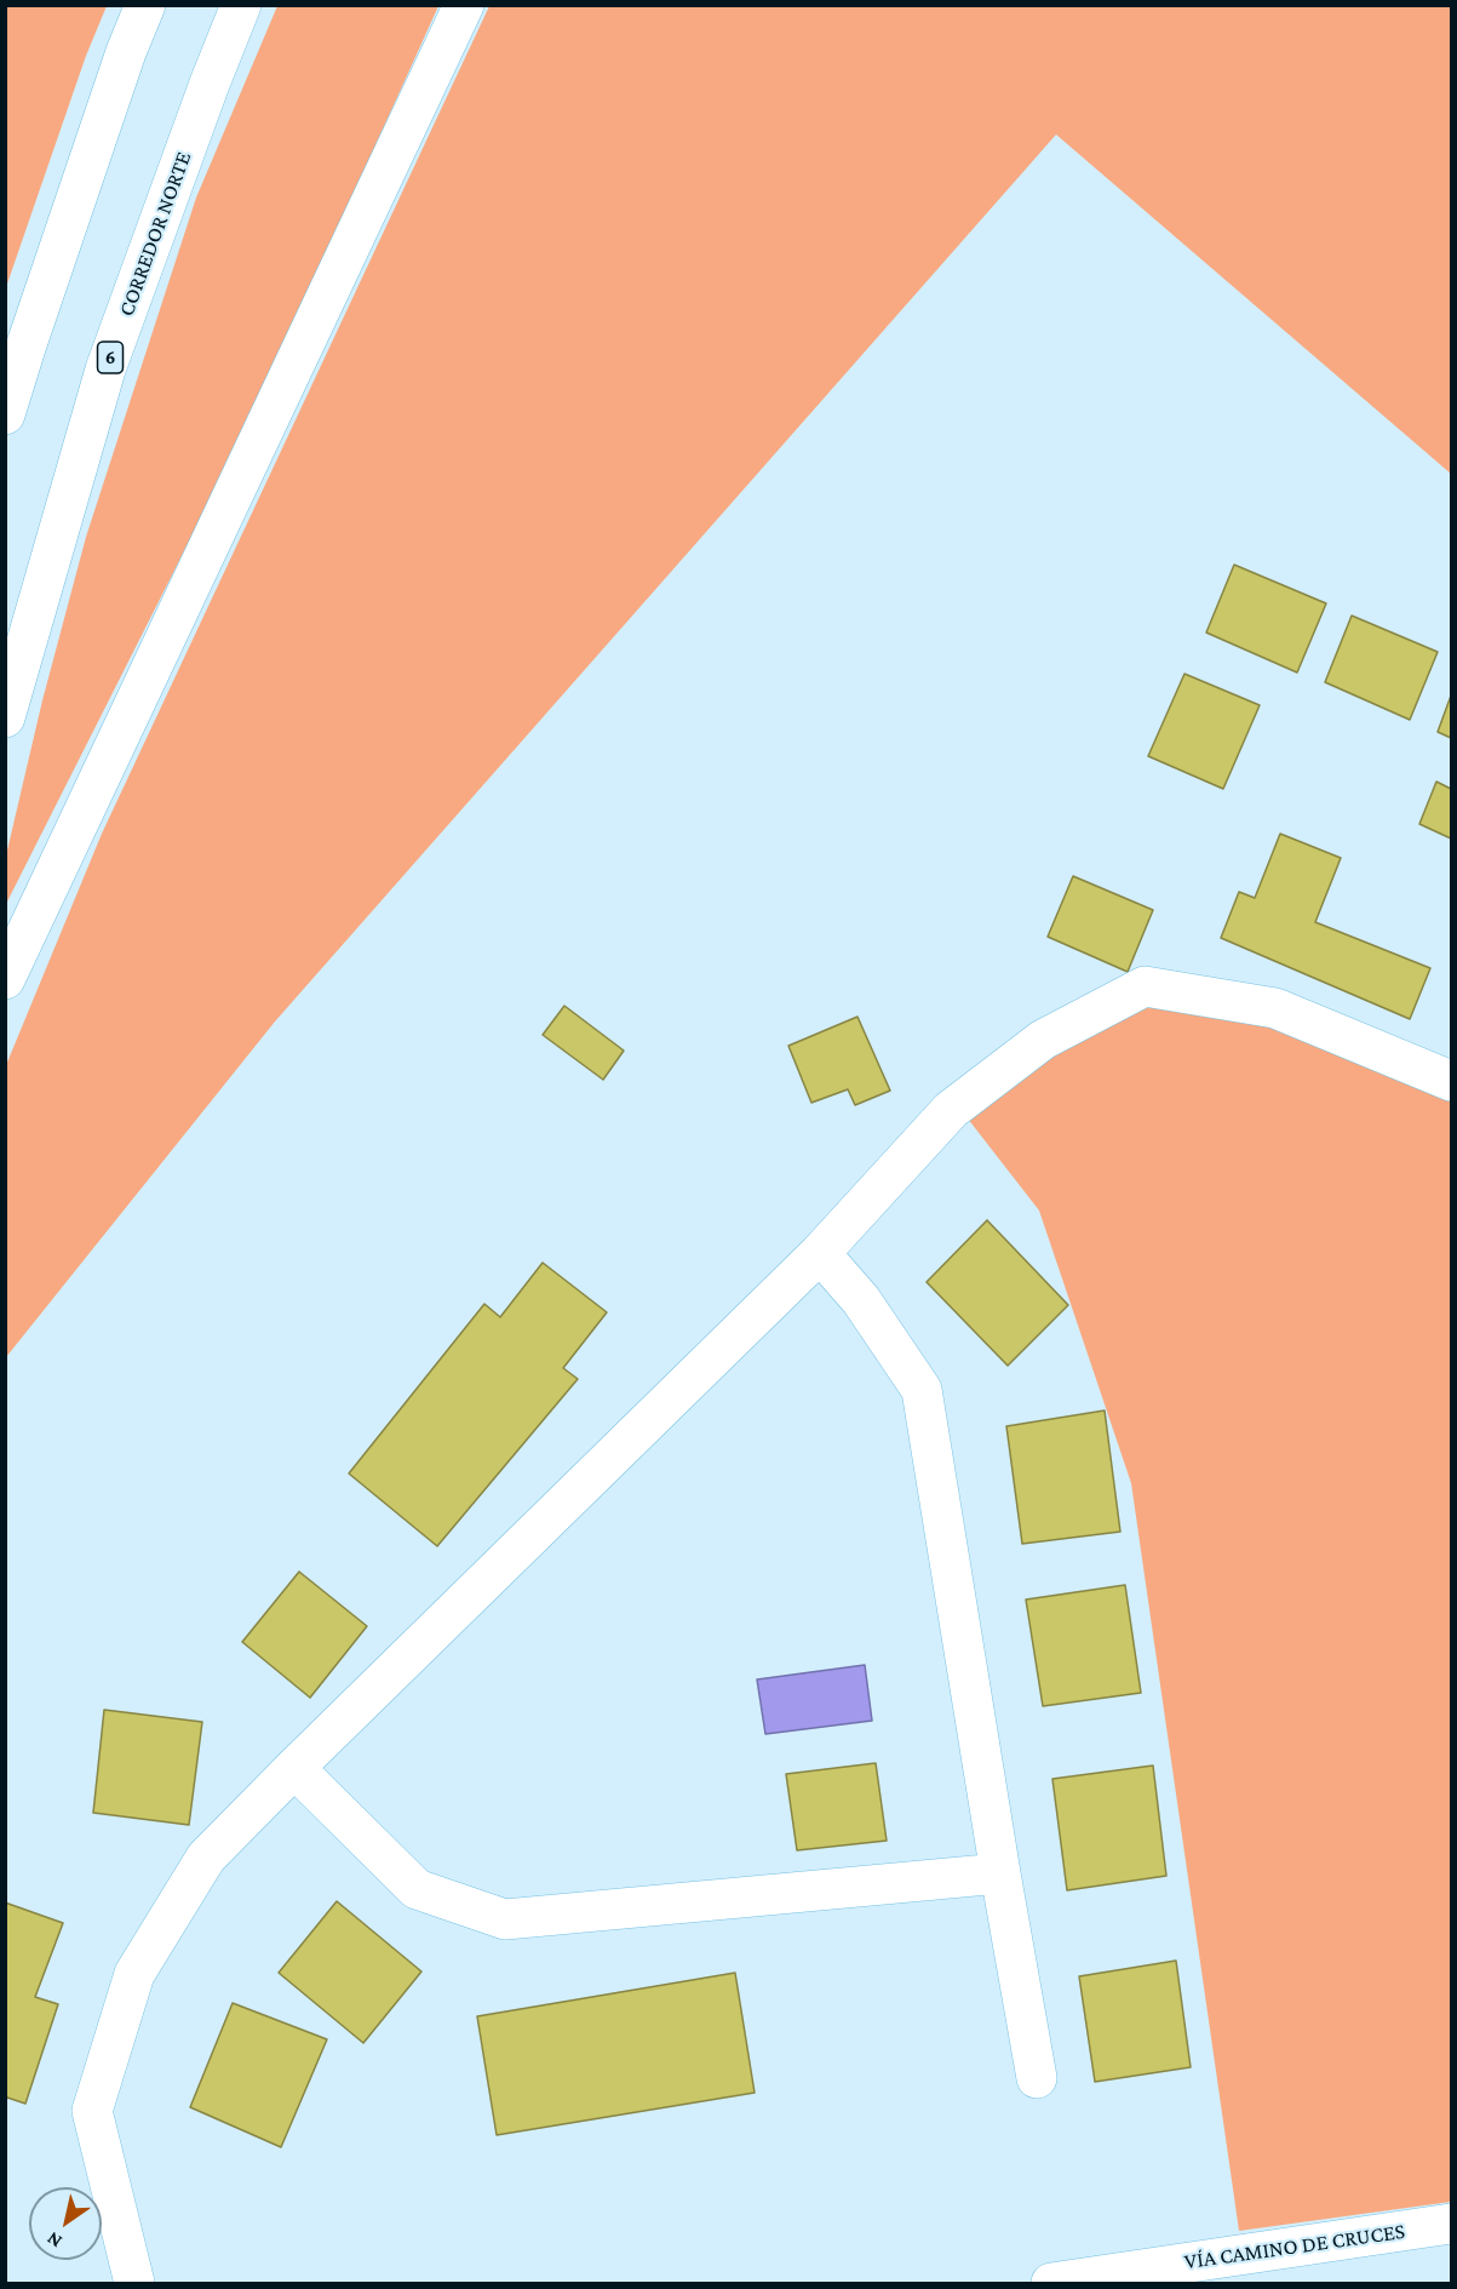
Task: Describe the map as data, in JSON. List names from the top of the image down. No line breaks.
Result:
{"streets":{"main road":["CORREDOR NORTE","6","VÍA CAMINO DE CRUCES"]},"north":"bottom left"}
